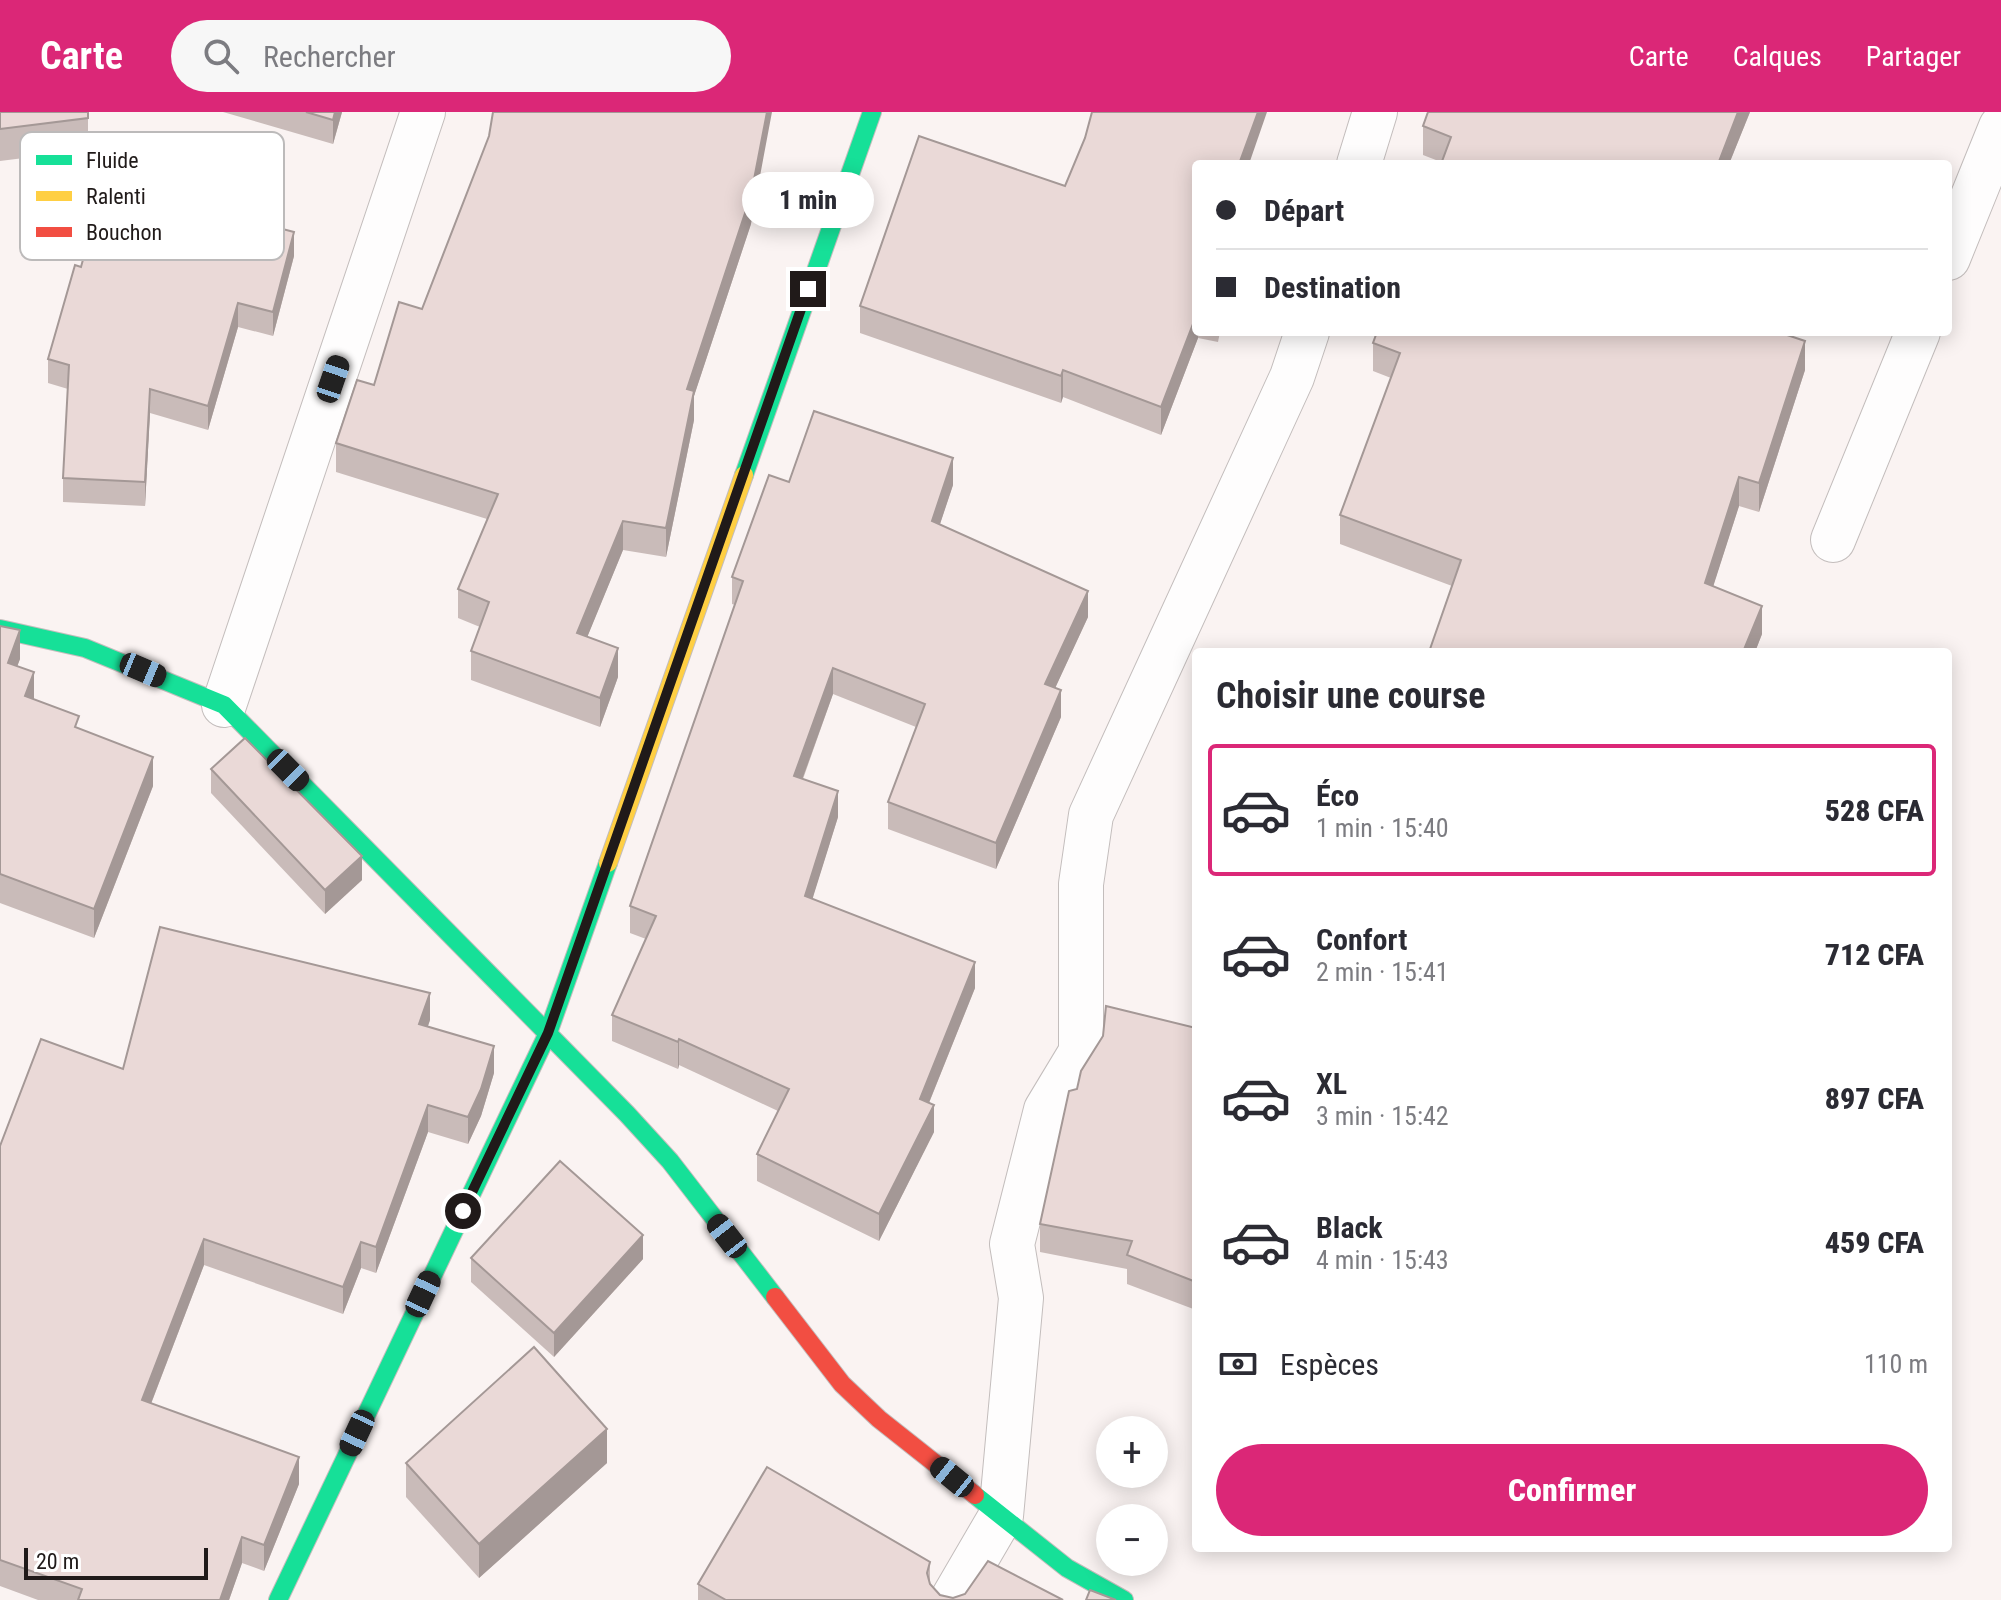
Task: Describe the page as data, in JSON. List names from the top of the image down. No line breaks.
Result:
{"legend":["Fluide","Ralenti","Bouchon"],"scale_bar":"20 m","page":{"header":"Carte","search":"Rechercher","nav":["Carte","Calques","Partager"],"banner":["Départ","Destination"],"bubble":"1 min","heading":"Choisir une course","list":[{"name":"Éco","note":"1 min · 15:40","value":"528 CFA"},{"name":"Confort","note":"2 min · 15:41","value":"712 CFA"},{"name":"XL","note":"3 min · 15:42","value":"897 CFA"},{"name":"Black","note":"4 min · 15:43","value":"459 CFA"}],"pay":["Espèces","110 m"],"map_buttons":["+","−"],"buttons":"Confirmer","scale":"20 m"}}
